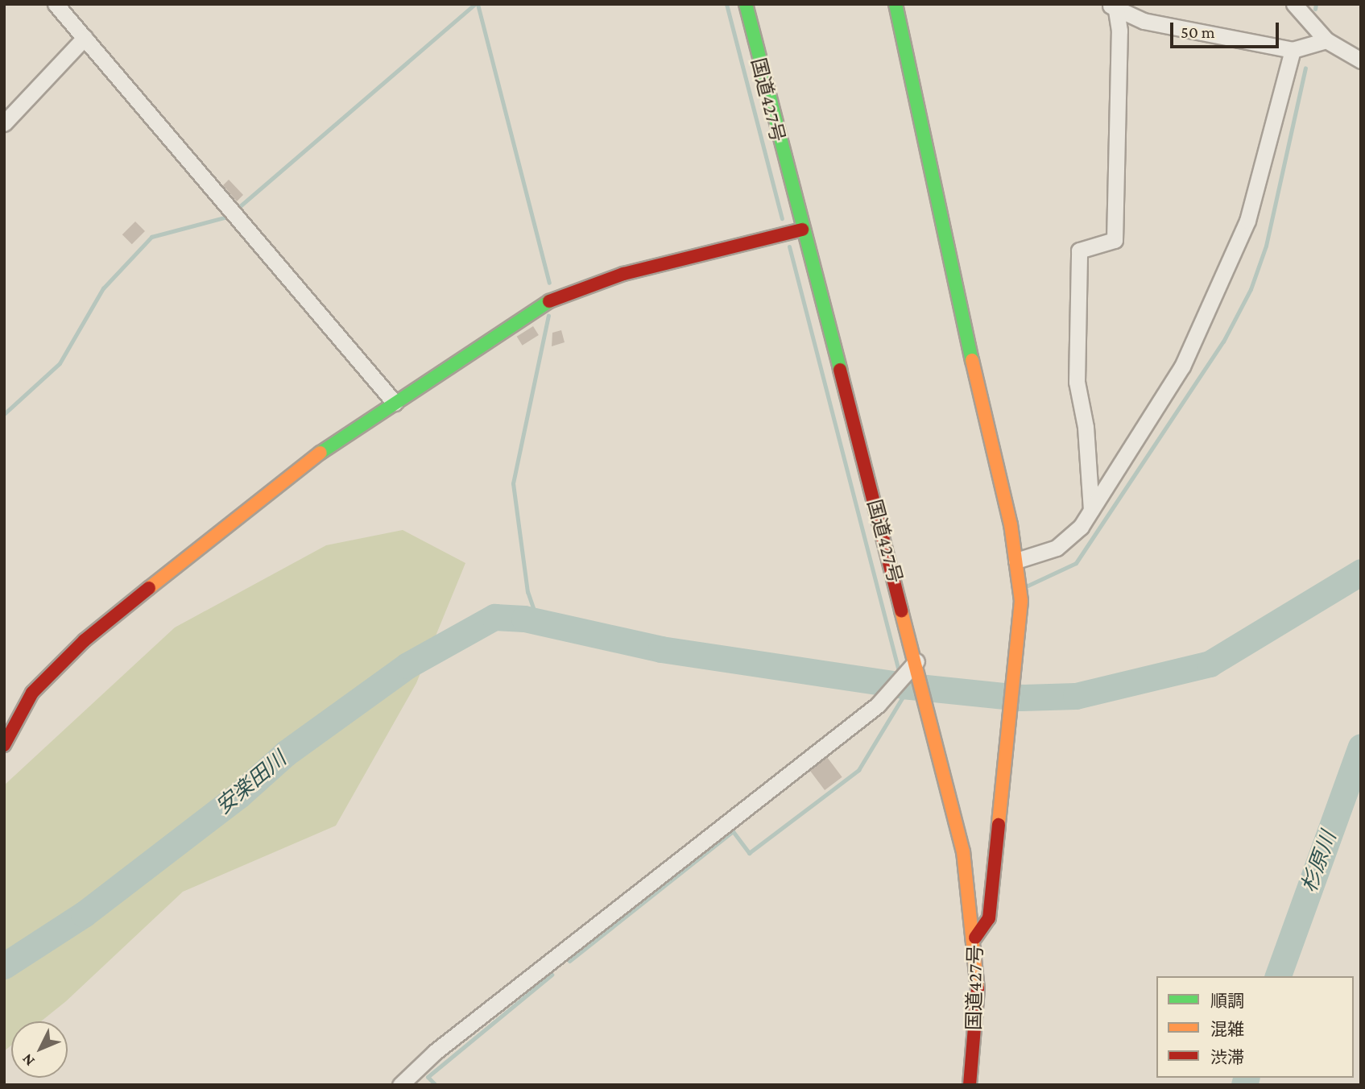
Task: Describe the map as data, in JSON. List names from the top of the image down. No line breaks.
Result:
{"streets":{"main road":["国道427号"]},"water":["安楽田川","杉原川"],"legend":["順調","混雑","渋滞"],"scale_bar":"50 m","north":"bottom left"}
